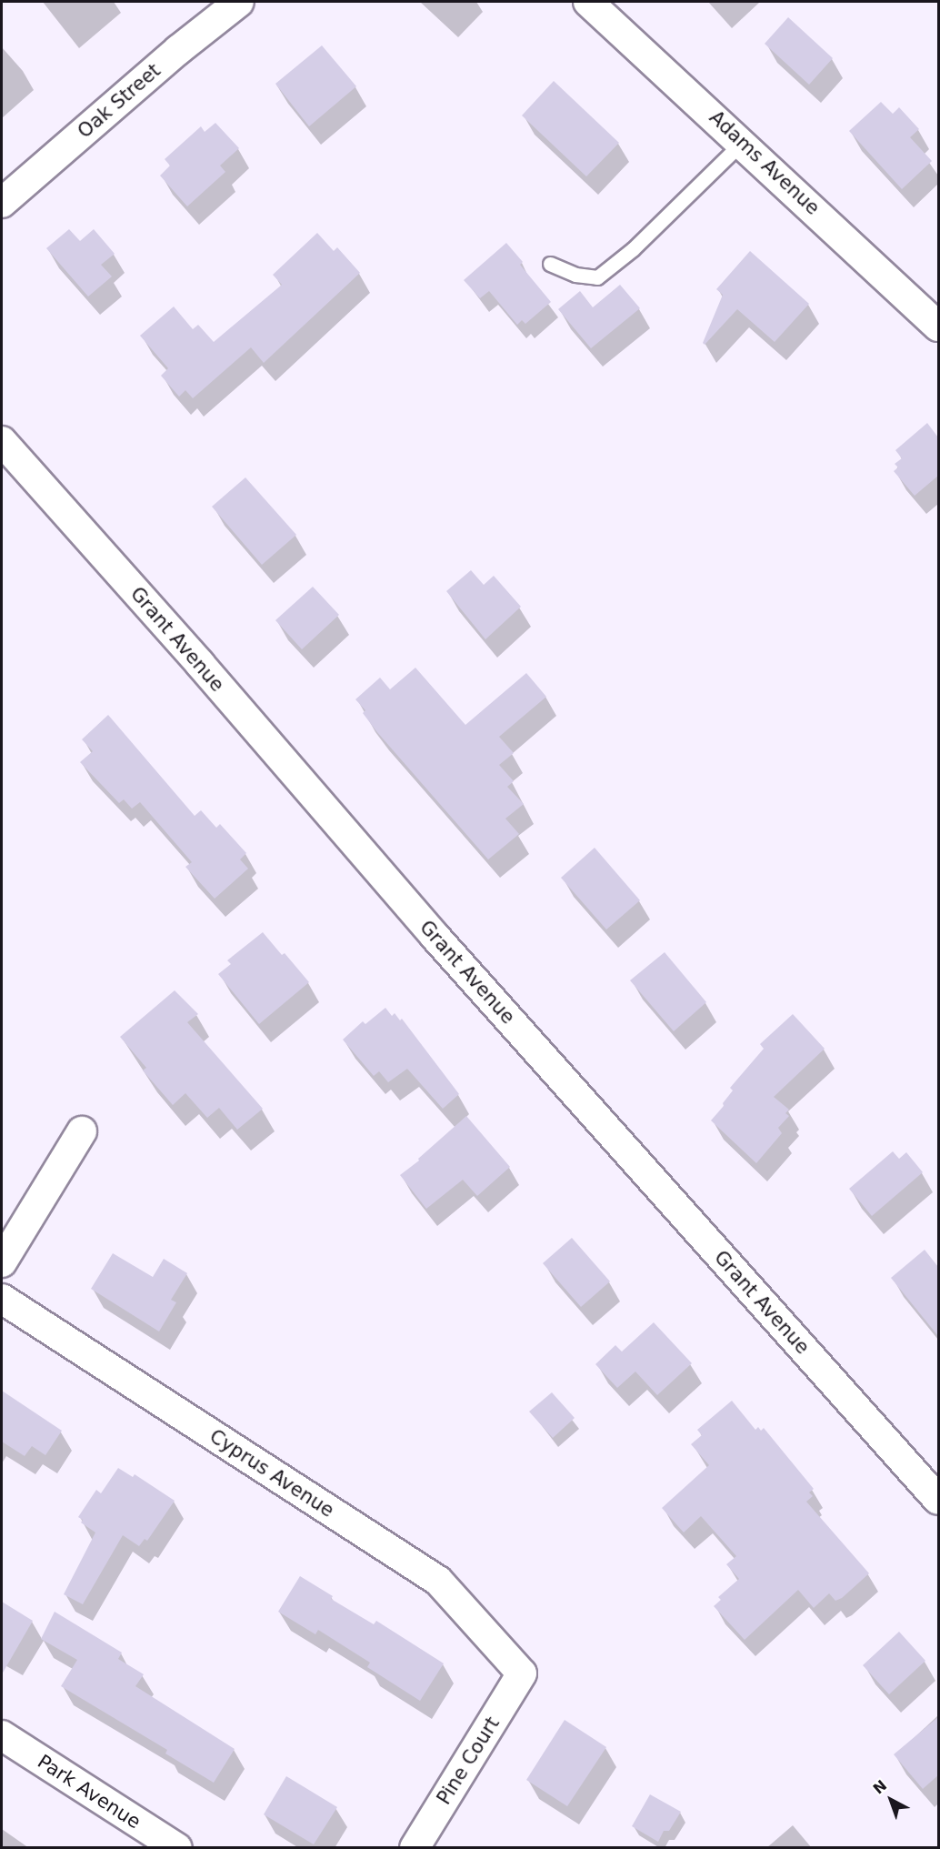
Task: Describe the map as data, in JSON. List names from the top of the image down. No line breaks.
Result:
{"streets":{"street":["Oak Street","Adams Avenue","Grant Avenue","Cyprus Avenue","Pine Court","Park Avenue"]},"crossings":[["Cyprus Avenue","Pine Court"]],"north":"top left"}
